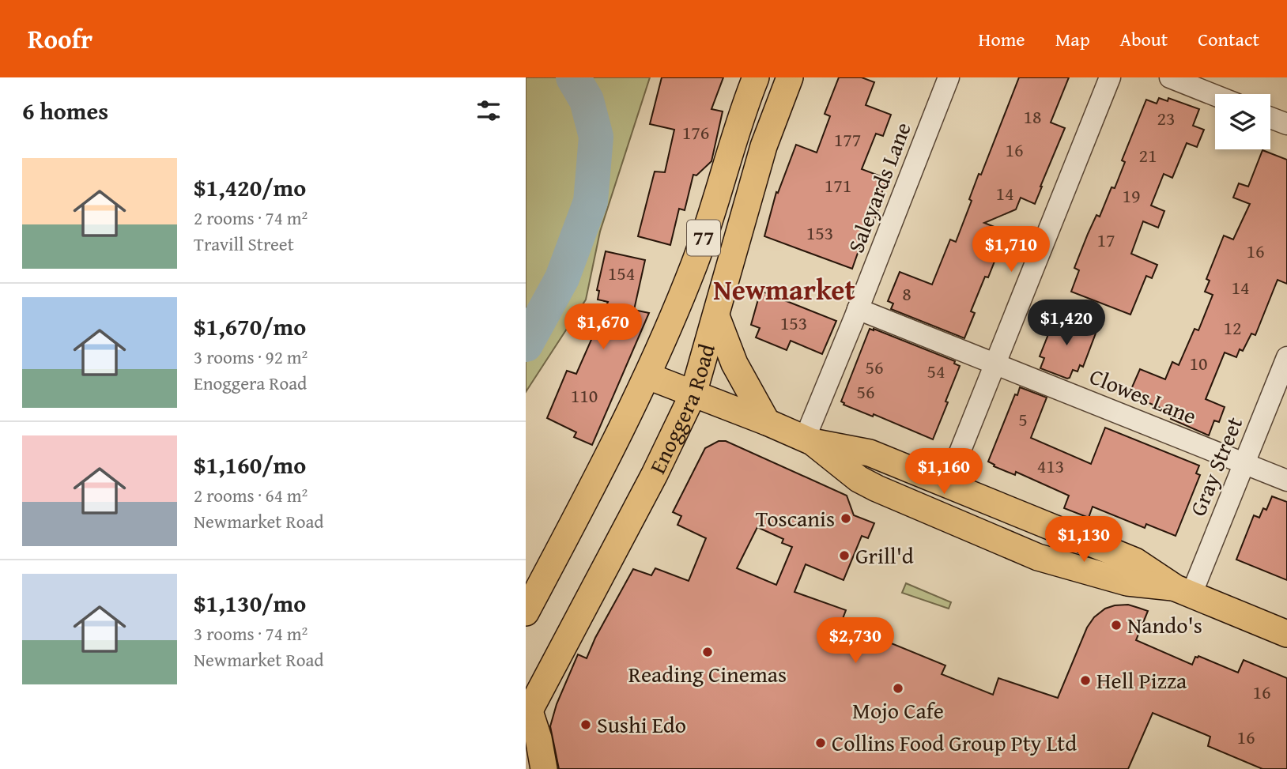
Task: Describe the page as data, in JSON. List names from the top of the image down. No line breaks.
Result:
{"streets":{"main road":["77","Enoggera Road"],"street":["Saleyards Lane","Clowes Lane","Gray Street"]},"crossings":[["Saleyards Lane","Clowes Lane"],["Clowes Lane","Gray Street"]],"districts":["Newmarket"],"places":["Toscanis","Grill'd","Nando's","Reading Cinemas","Hell Pizza","Mojo Cafe","Sushi Edo","Collins Food Group Pty Ltd"],"house_numbers":["18","23","176","177","16","21","171","14","19","153","17","16","154","14","8","153","12","10","56","54","56","110","5","413","16","16"],"page":{"header":"Roofr","nav":["Home","Map","About","Contact"],"heading":"6 homes","list":[{"name":"$1,420/mo","note":"2 rooms · 74 m² · Travill Street"},{"name":"$1,670/mo","note":"3 rooms · 92 m² · Enoggera Road"},{"name":"$1,160/mo","note":"2 rooms · 64 m² · Newmarket Road"},{"name":"$1,130/mo","note":"3 rooms · 74 m² · Newmarket Road"}],"price":["$1,710","$1,420","$1,670","$1,160","$1,130","$2,730"]}}
